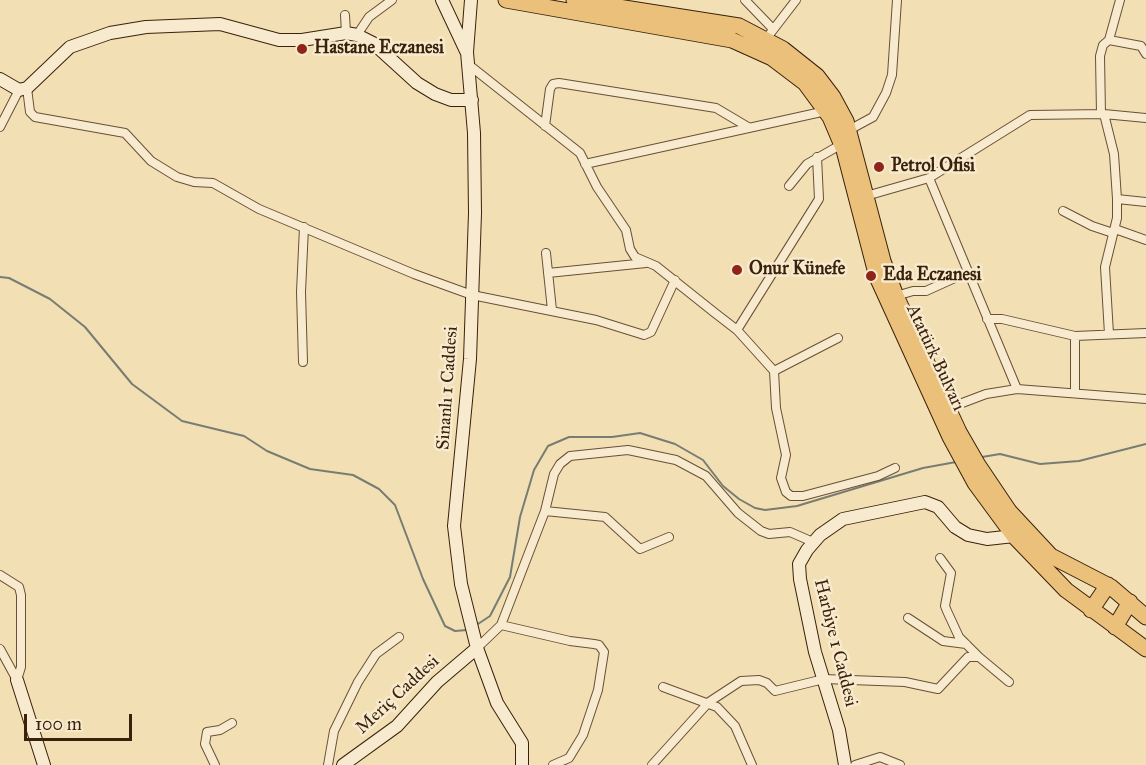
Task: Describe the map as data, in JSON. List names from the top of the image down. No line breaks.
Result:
{"streets":{"highway":["Atatürk Bulvarı"],"street":["Sinanlı 1 Caddesi","Harbiye 1 Caddesi","Meriç Caddesi"]},"crossings":[["Atatürk Bulvarı","Harbiye 1 Caddesi"],["Sinanlı 1 Caddesi","Meriç Caddesi"]],"places":["Hastane Eczanesi","Petrol Ofisi","Onur Künefe","Eda Eczanesi"],"scale_bar":"100 m"}
